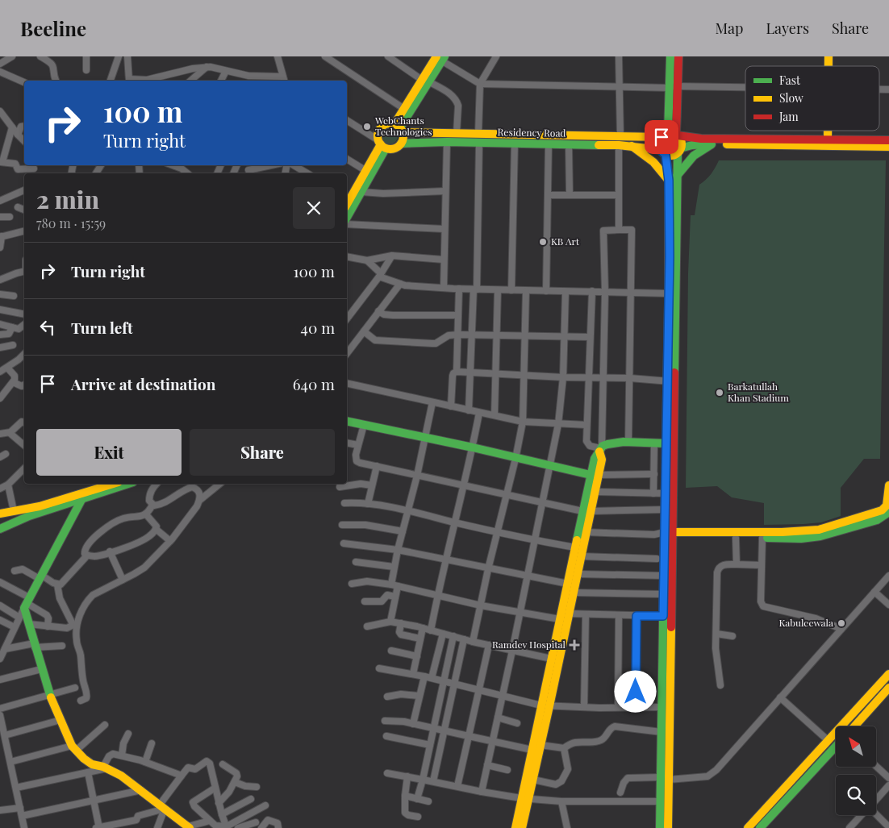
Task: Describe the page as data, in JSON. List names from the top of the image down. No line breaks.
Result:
{"streets":{"main road":["Residency Road"]},"places":{"other":["WebChants Technologies","KB Art","Barkatullah Khan Stadium","Kabuleewala"],"health":["Ramdev Hospital"]},"legend":["Fast","Slow","Jam"],"north":"top left","page":{"header":"Beeline","nav":["Map","Layers","Share"],"turn":["100 m","Turn right"],"heading":["2 min","780 m · 15:59"],"list":[{"name":"Turn right","value":"100 m"},{"name":"Turn left","value":"40 m"},{"name":"Arrive at destination","value":"640 m"}],"buttons":["Exit","Share"]}}
